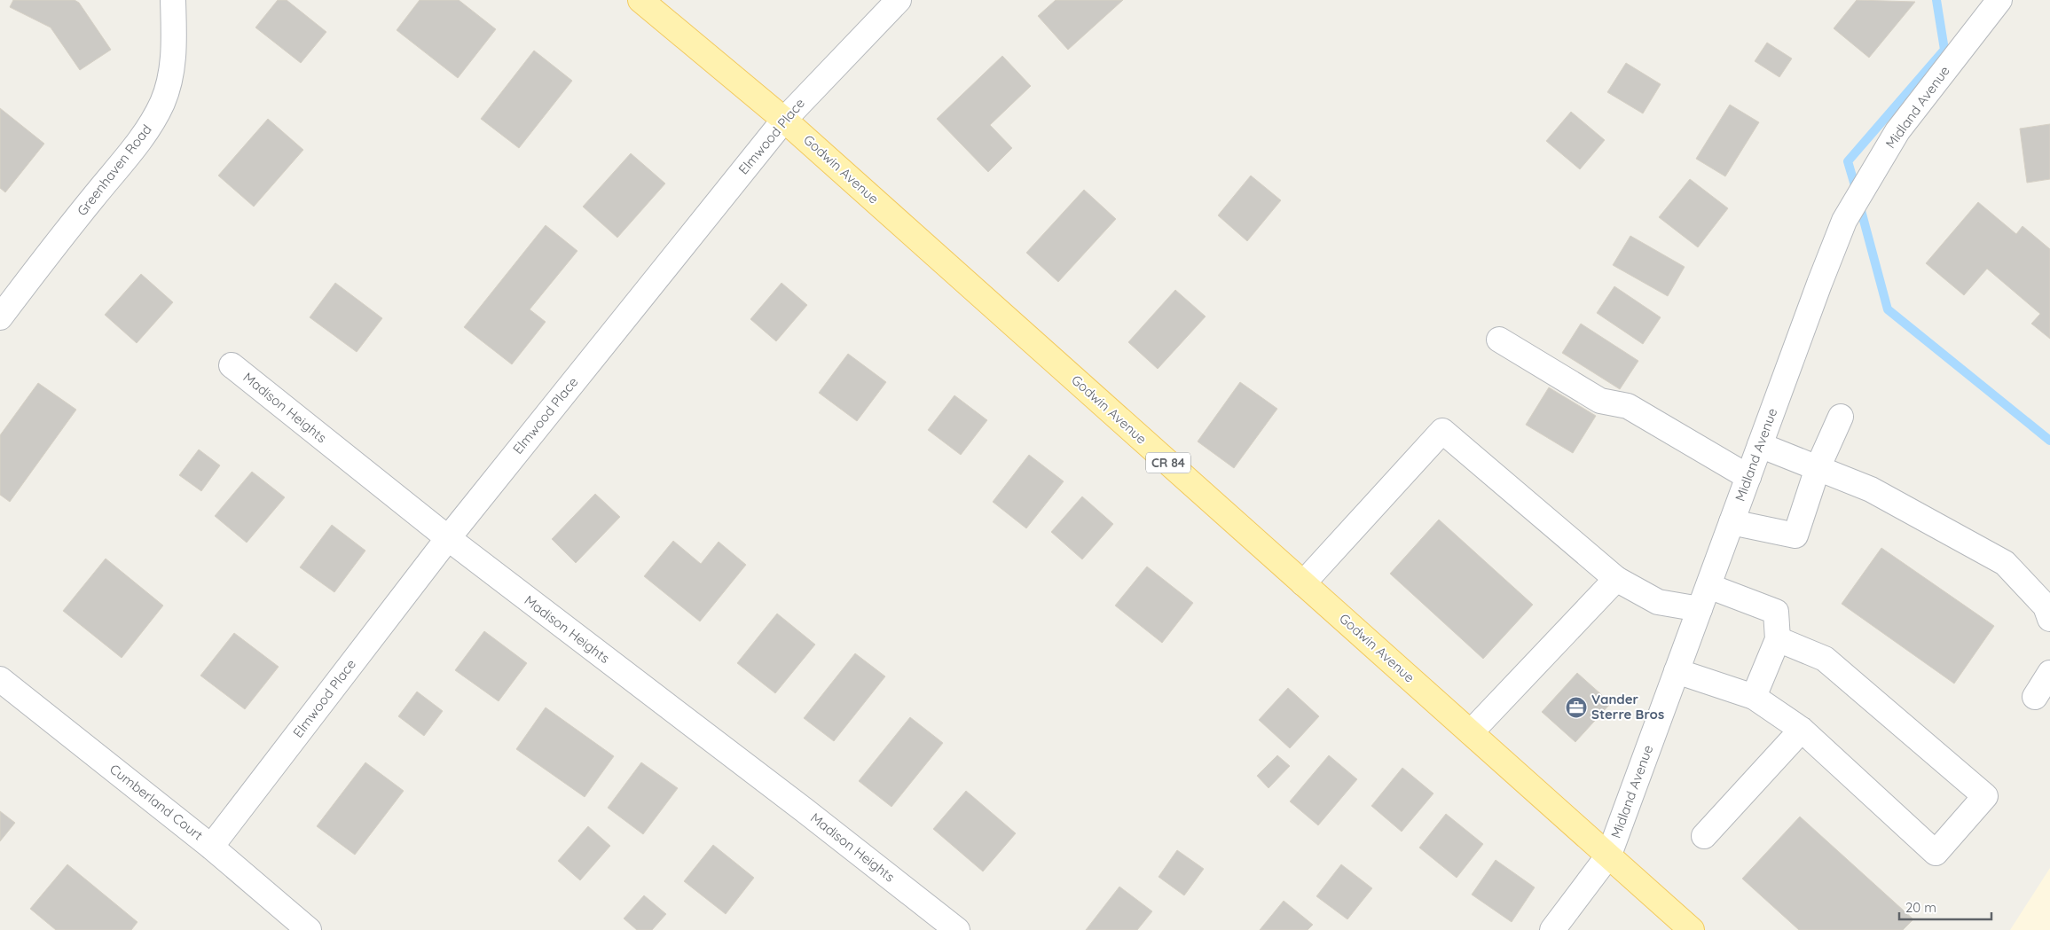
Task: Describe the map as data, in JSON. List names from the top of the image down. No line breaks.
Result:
{"streets":{"main road":["Godwin Avenue","CR 84"],"street":["Midland Avenue","Elmwood Place","Greenhaven Road","Madison Heights","Cumberland Court"]},"crossings":[["Midland Avenue","Godwin Avenue"],["Elmwood Place","Godwin Avenue"],["Elmwood Place","Madison Heights"],["Elmwood Place","Cumberland Court"]],"places":{"office":["Vander Sterre Bros"]},"scale_bar":"20 m"}
